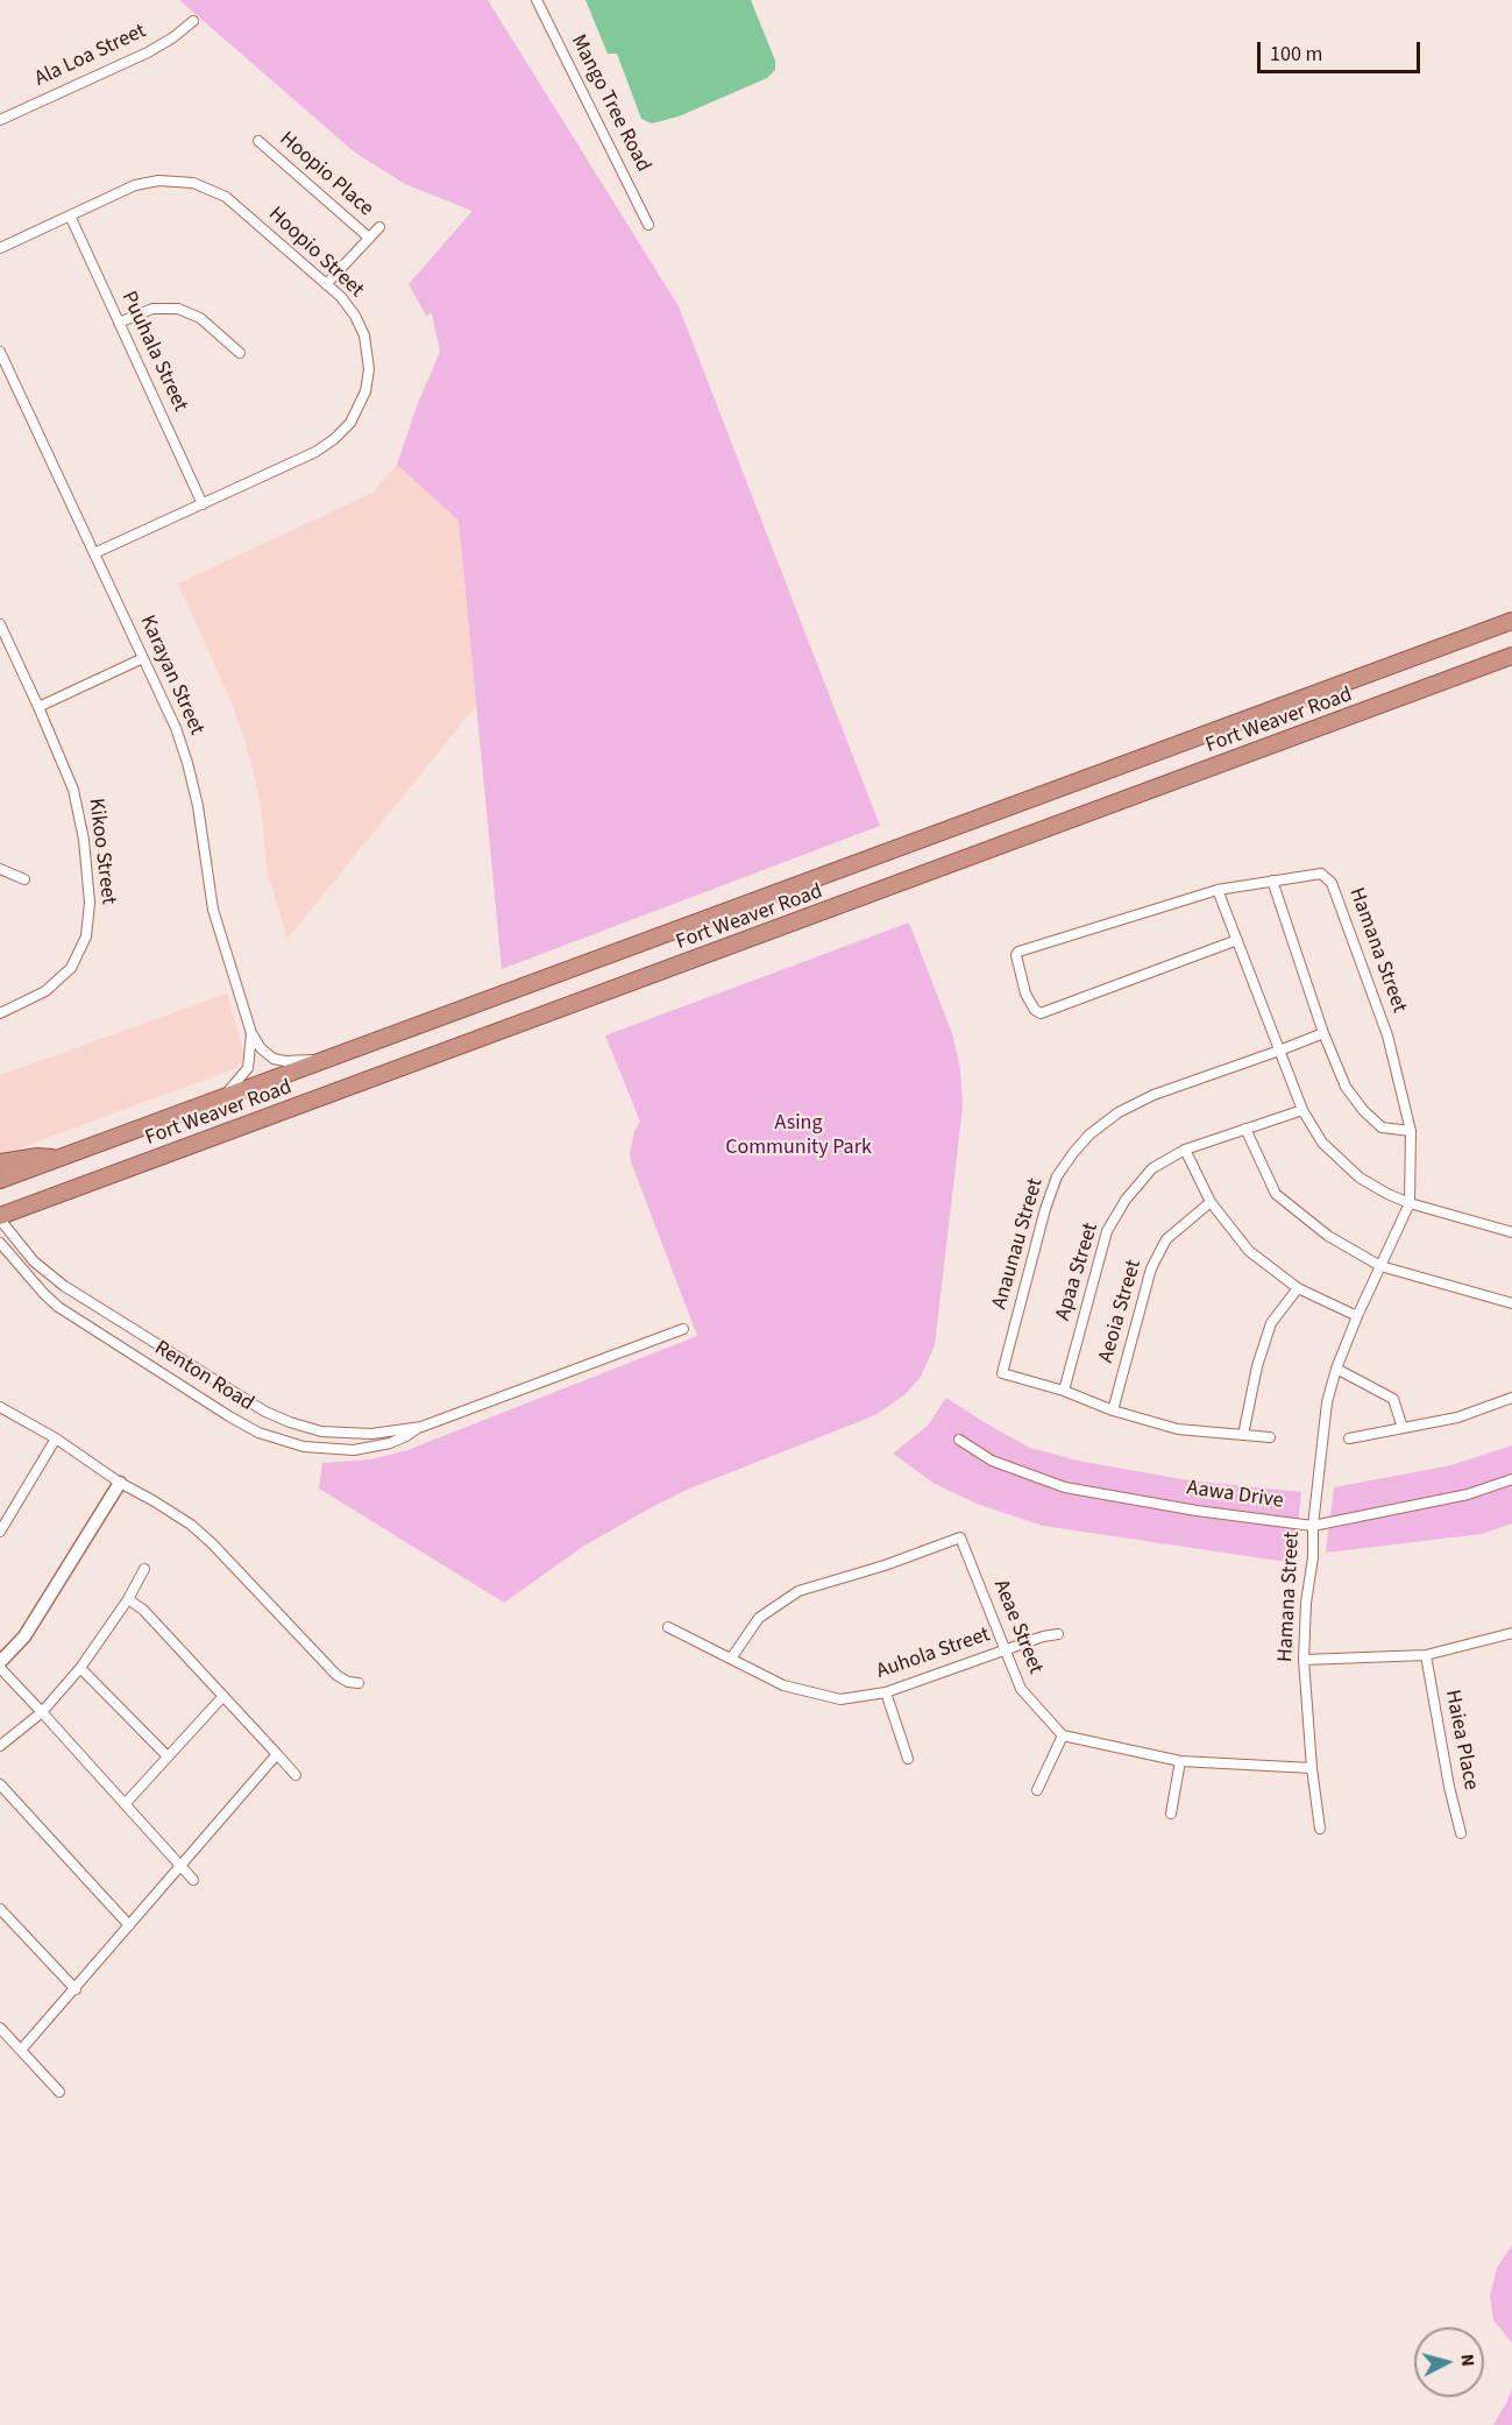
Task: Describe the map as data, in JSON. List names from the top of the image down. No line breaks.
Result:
{"streets":{"highway":["Fort Weaver Road"],"street":["Ala Loa Street","Mango Tree Road","Hoopio Place","Hoopio Street","Puuhala Street","Karayan Street","Kikoo Street","Hamana Street","Anaunau Street","Apaa Street","Aeoia Street","Renton Road","Aawa Drive","Aeae Street","Auhola Street","Haiea Place"]},"crossings":[["Hoopio Place","Hoopio Street"],["Hoopio Street","Puuhala Street"],["Hoopio Street","Karayan Street"],["Karayan Street","Fort Weaver Road"],["Fort Weaver Road","Renton Road"],["Hamana Street","Aawa Drive"],["Anaunau Street","Apaa Street"],["Aeae Street","Auhola Street"]],"parks":["Asing Community Park"],"scale_bar":"100 m","north":"right"}
